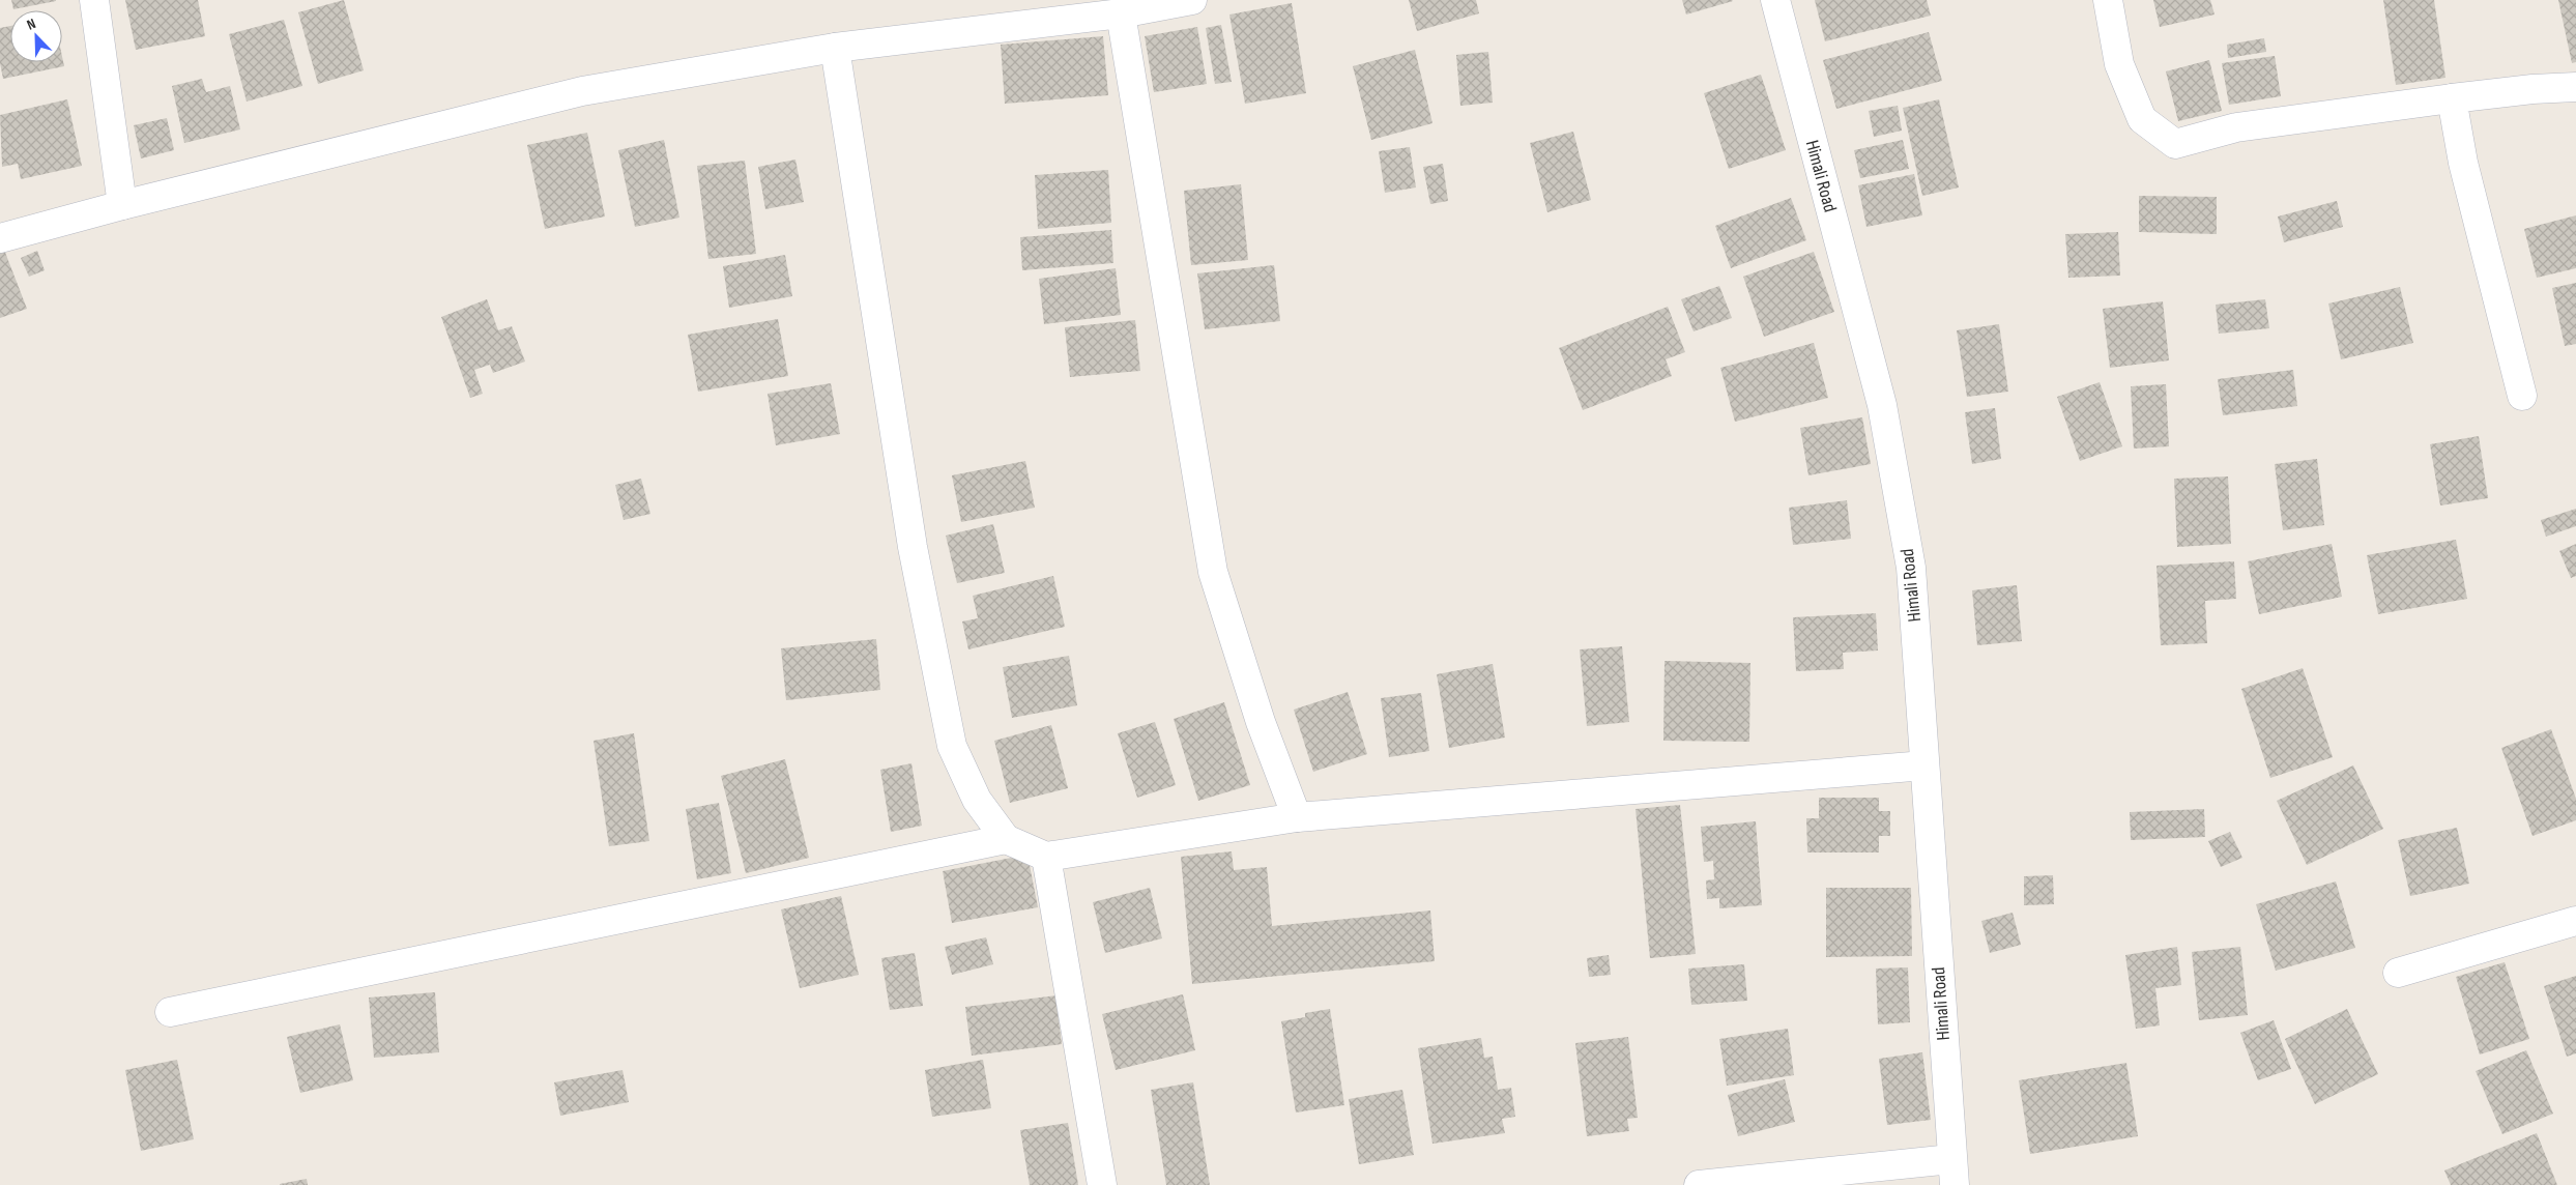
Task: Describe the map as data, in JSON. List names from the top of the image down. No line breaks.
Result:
{"streets":{"street":["Himali Road"]},"north":"top left"}
